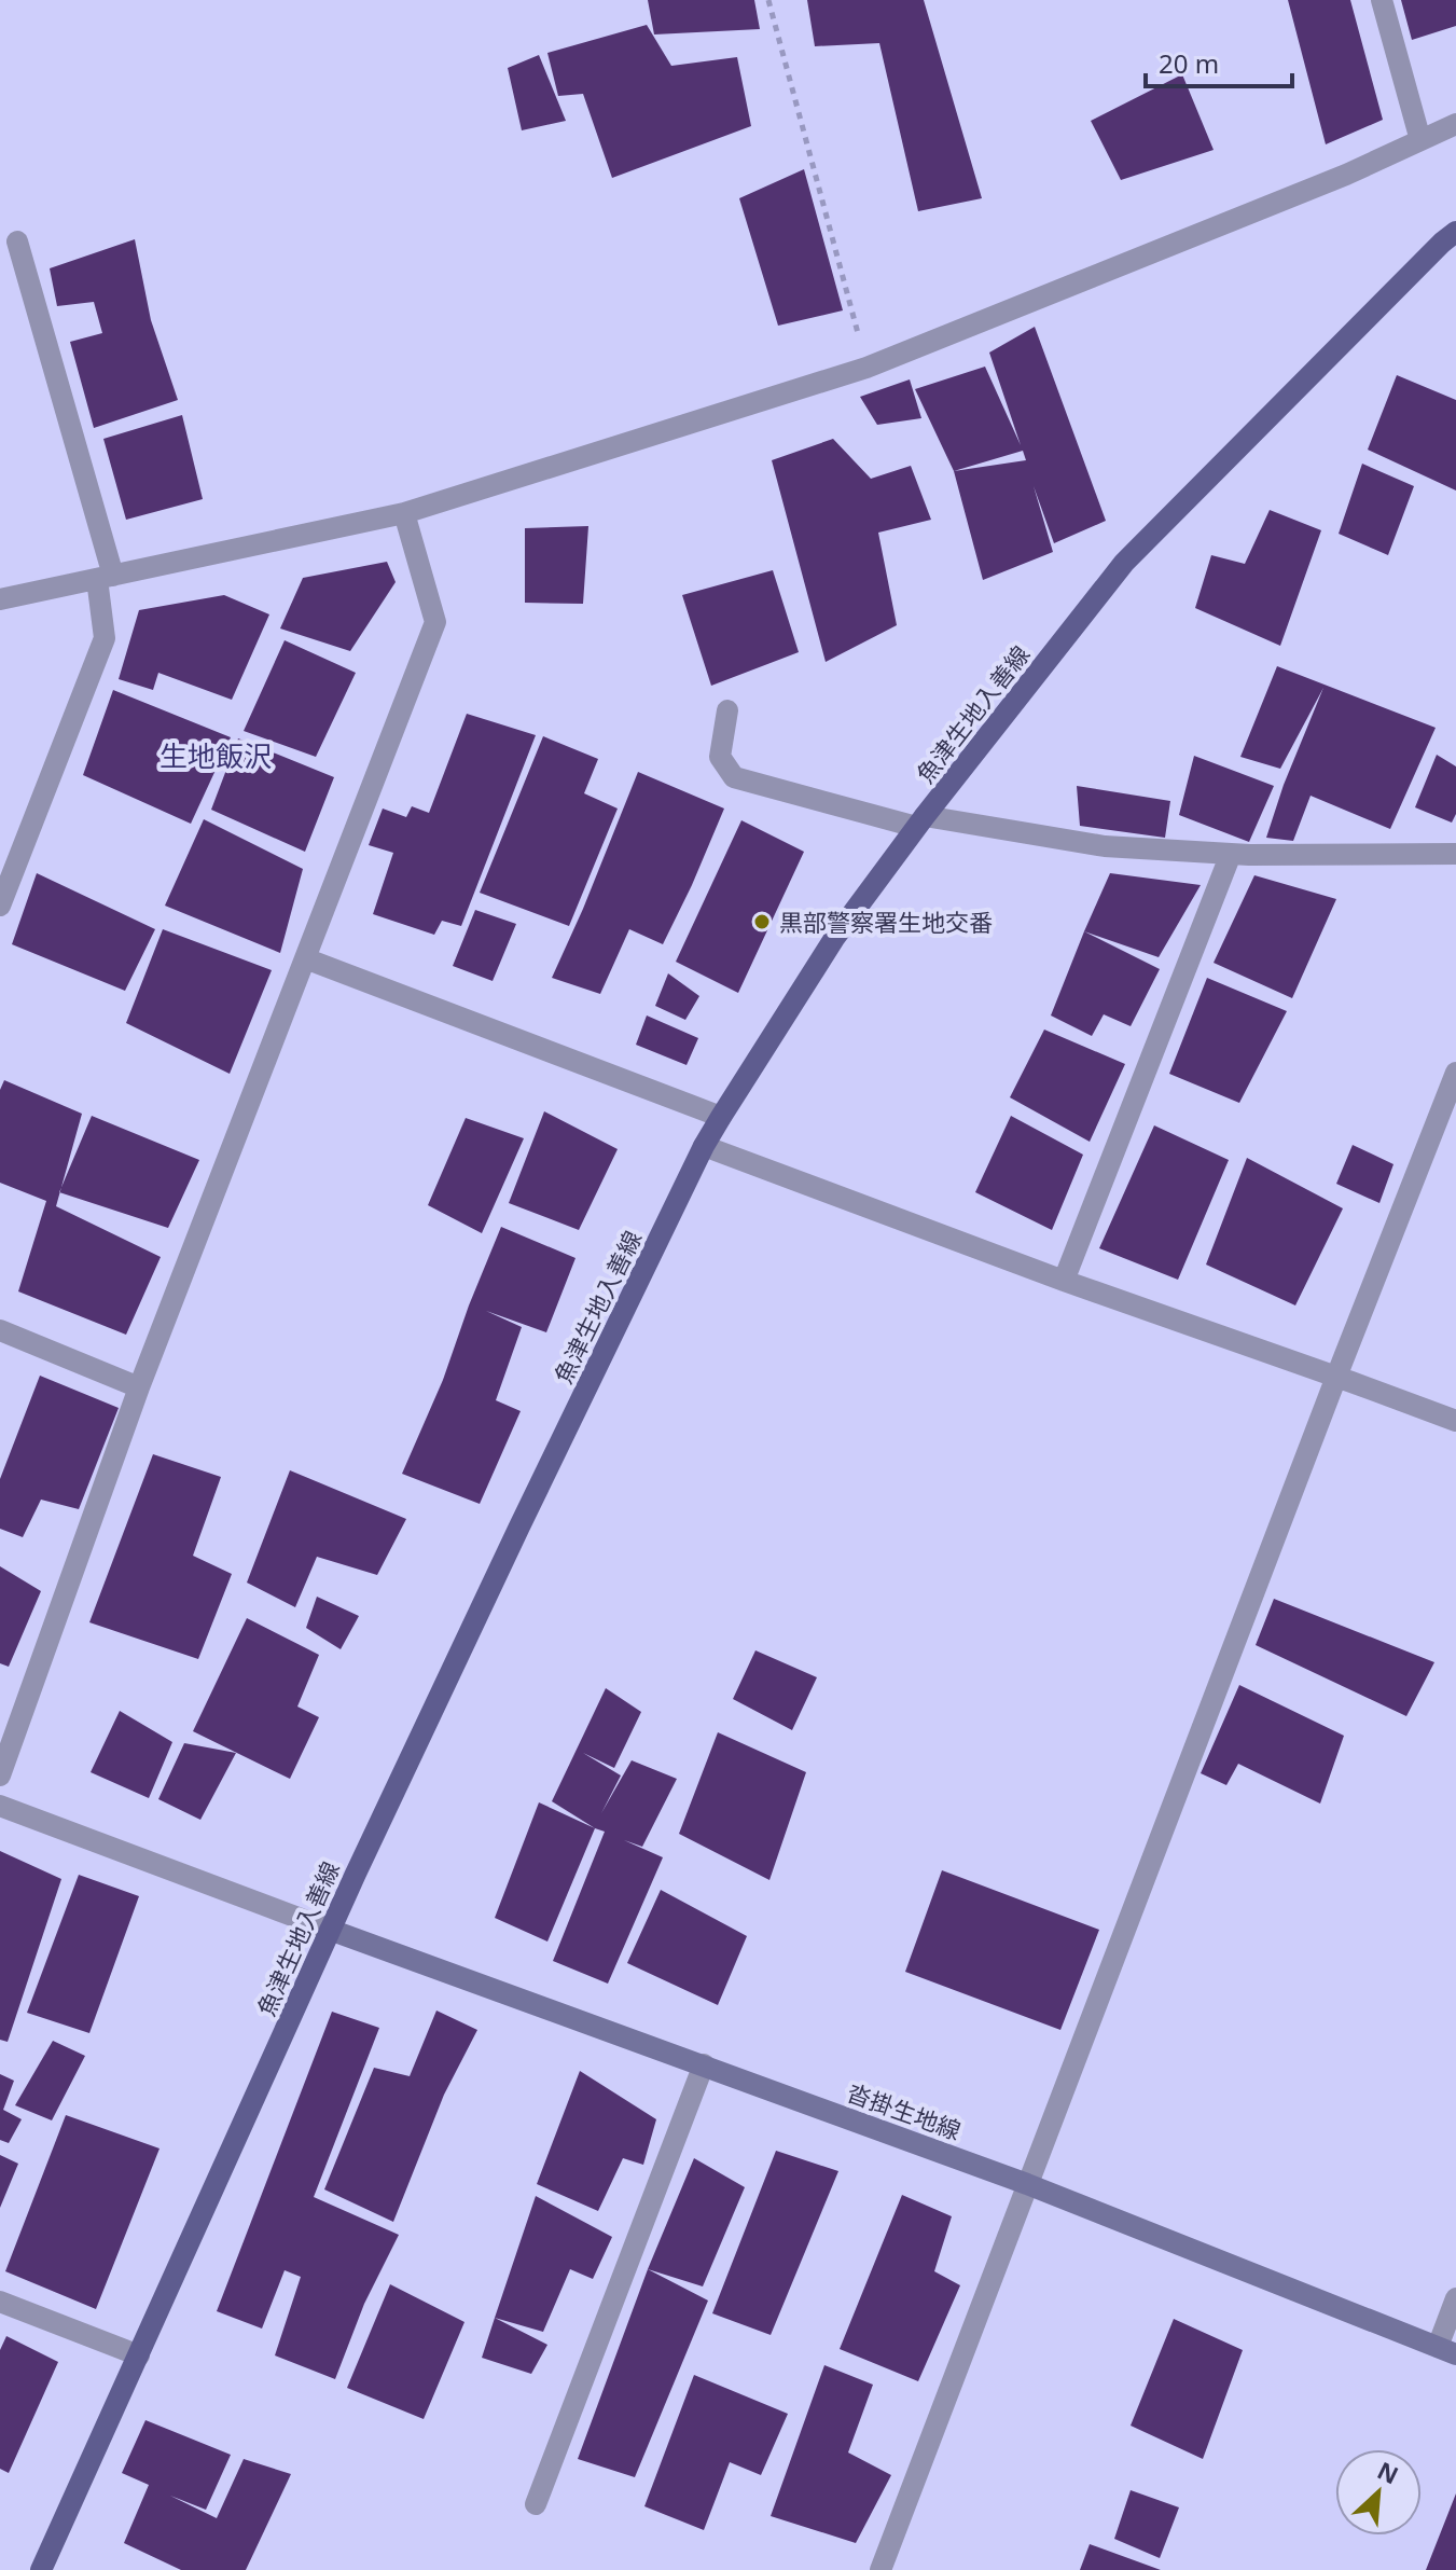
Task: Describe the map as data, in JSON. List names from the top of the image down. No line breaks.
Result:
{"streets":{"main road":["魚津生地入善線","沓掛生地線"]},"crossings":[["魚津生地入善線","沓掛生地線"]],"districts":["生地飯沢"],"places":["黒部警察署生地交番"],"scale_bar":"20 m","north":"top right"}
